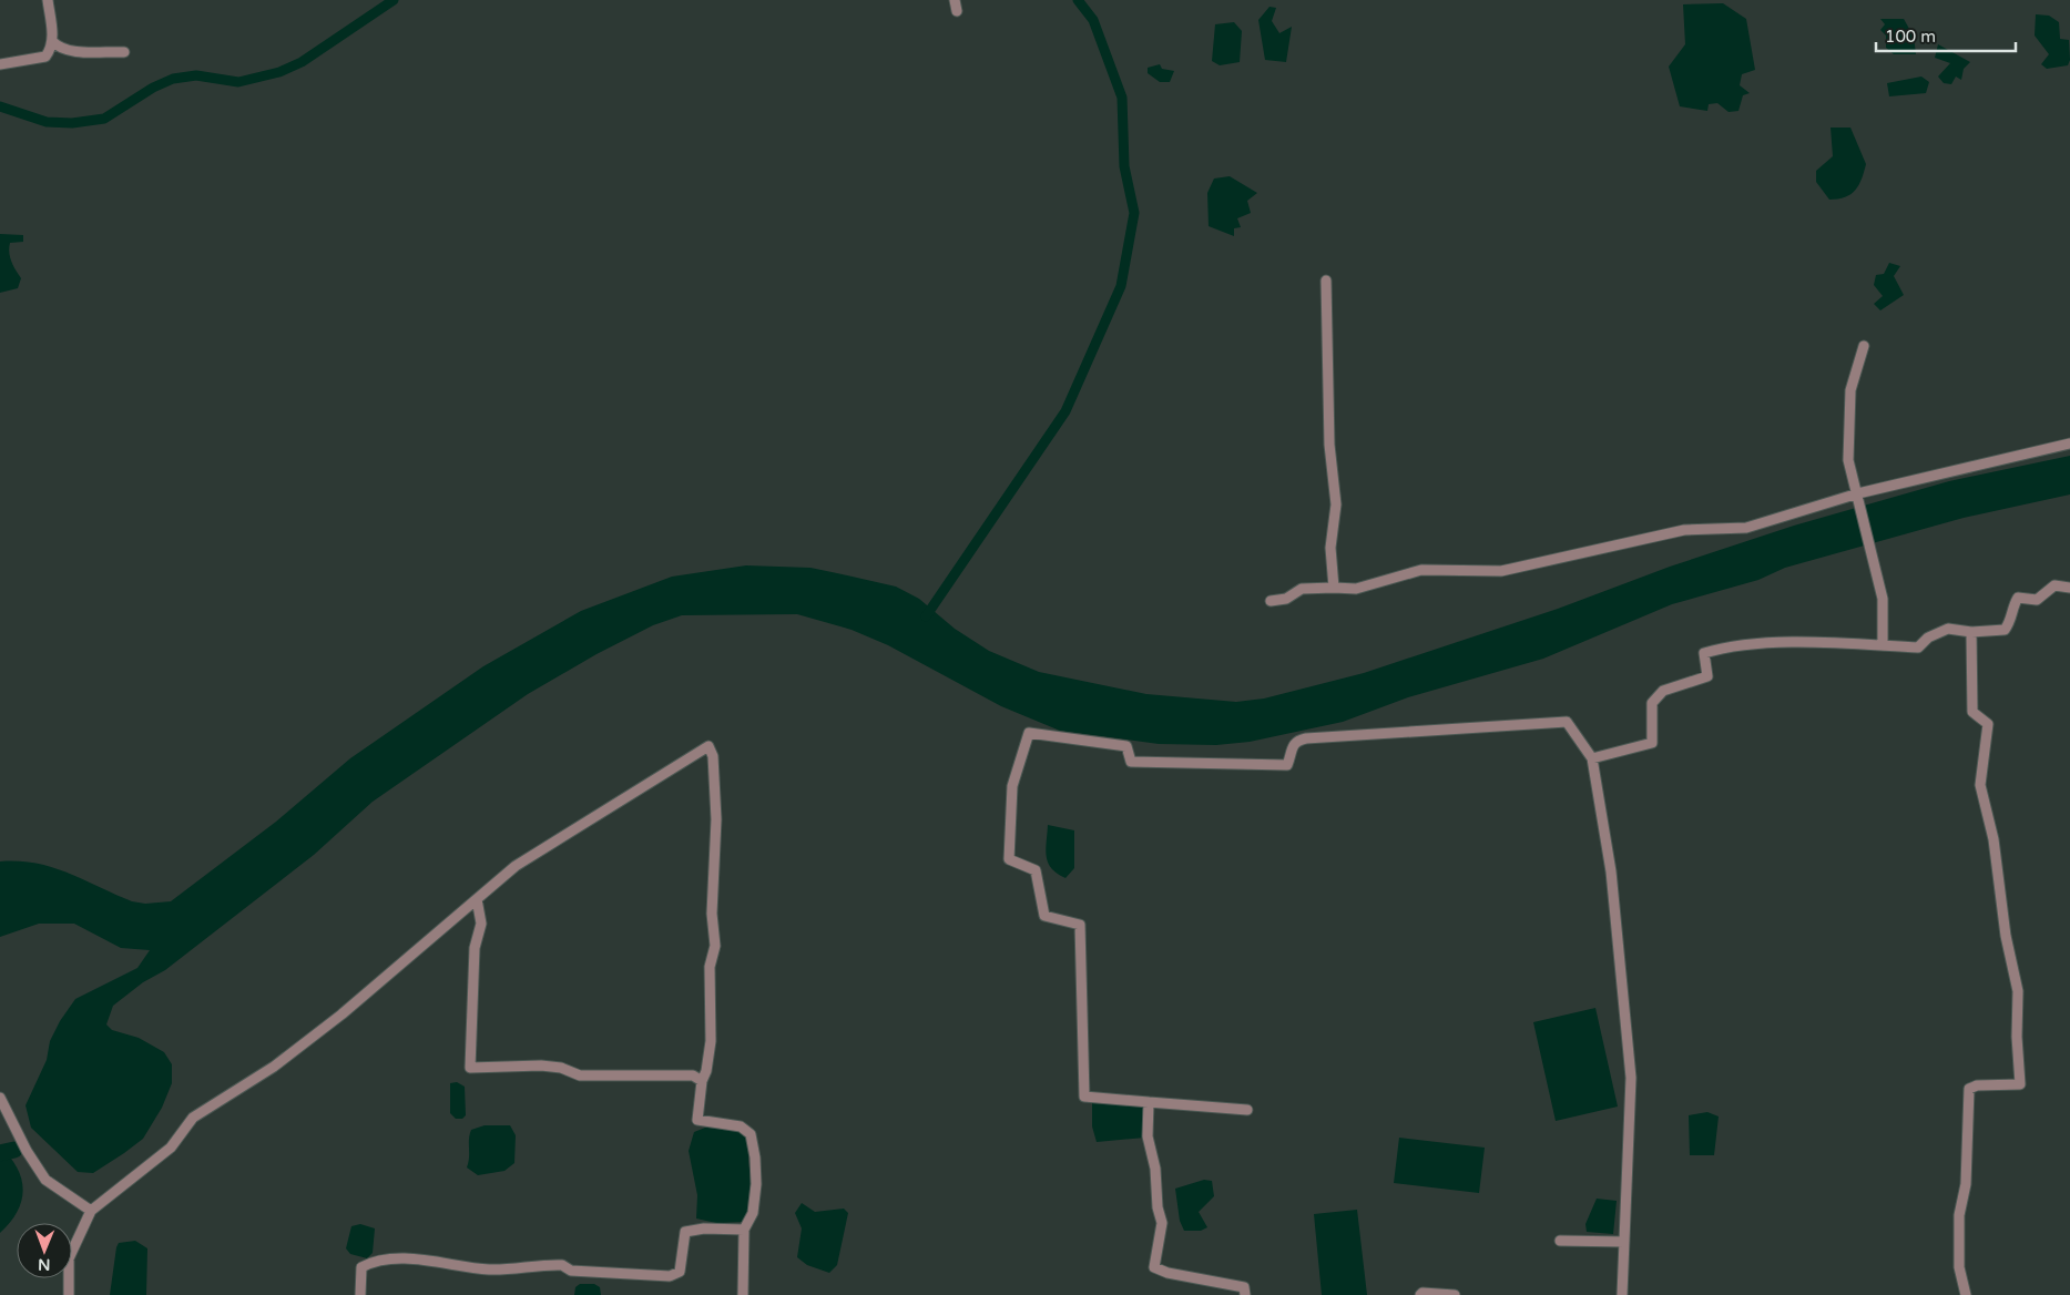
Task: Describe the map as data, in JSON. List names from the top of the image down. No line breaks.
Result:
{"scale_bar":"100 m","north":"bottom"}
